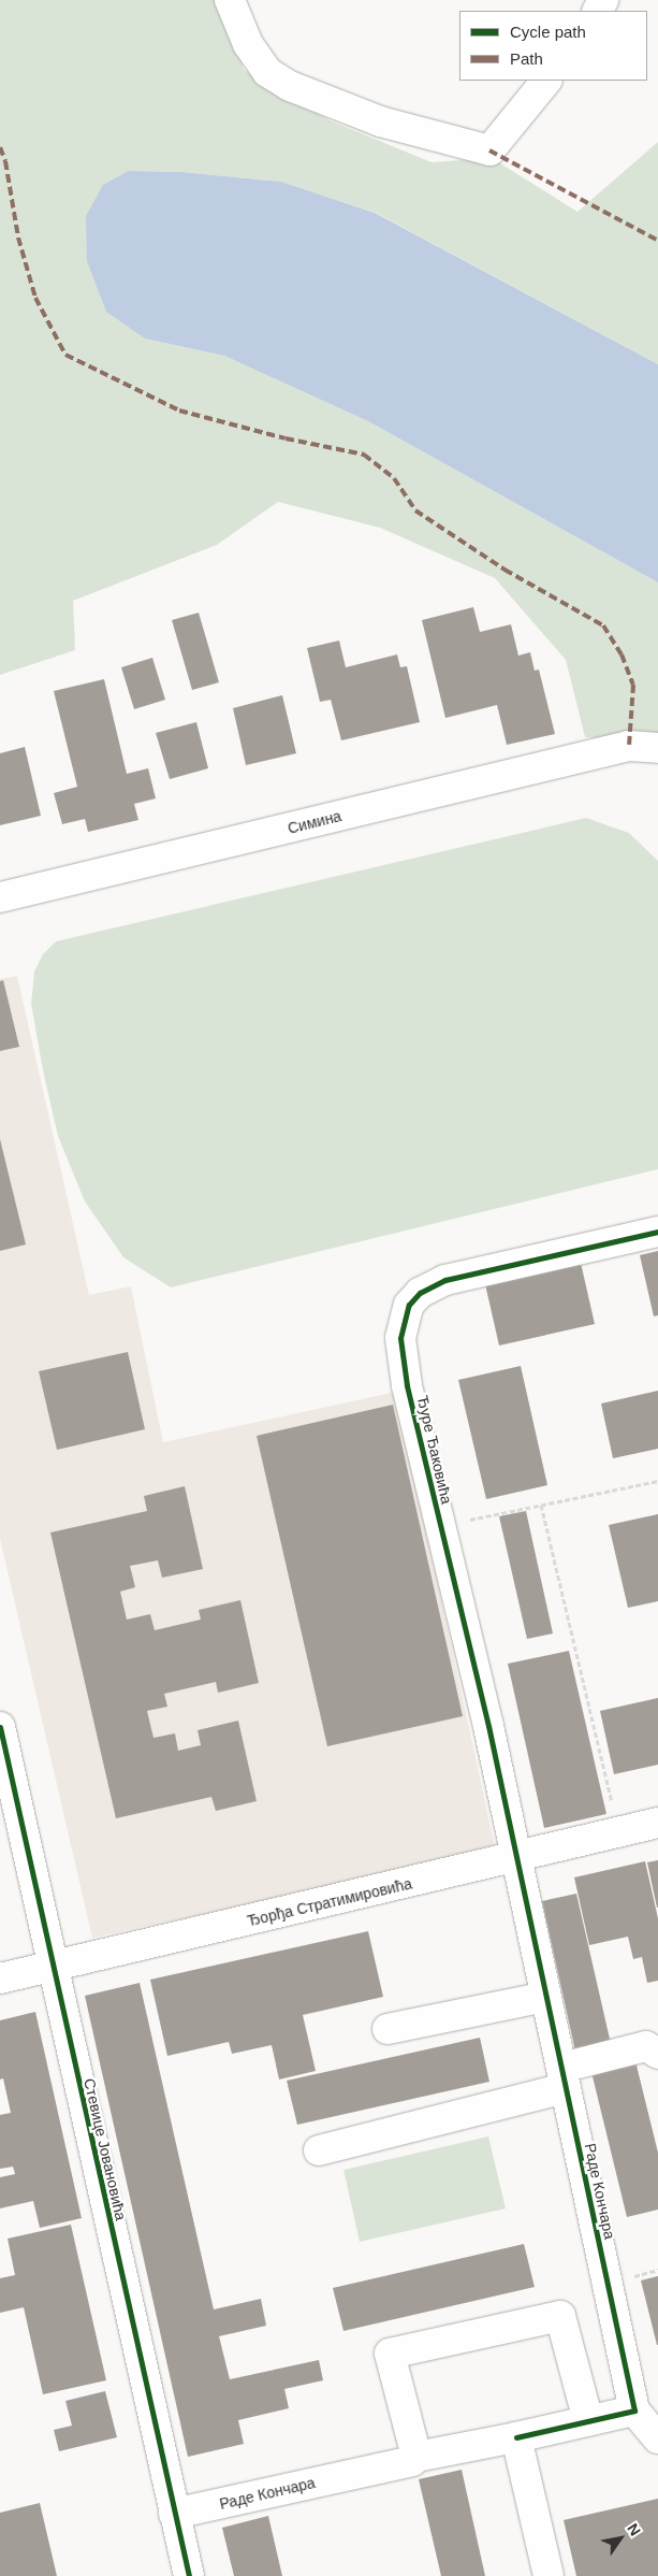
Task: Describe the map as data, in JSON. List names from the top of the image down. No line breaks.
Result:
{"streets":{"street":["Симина","Ђуре Ђаковића","Ђорђа Стратимировића","Стевице Јовановића","Раде Кончара"]},"crossings":[["Ђуре Ђаковића","Ђорђа Стратимировића"],["Ђуре Ђаковића","Раде Кончара"],["Ђорђа Стратимировића","Стевице Јовановића"],["Ђорђа Стратимировића","Раде Кончара"],["Стевице Јовановића","Раде Кончара"]],"legend":["Cycle path","Path"],"north":"top right"}
